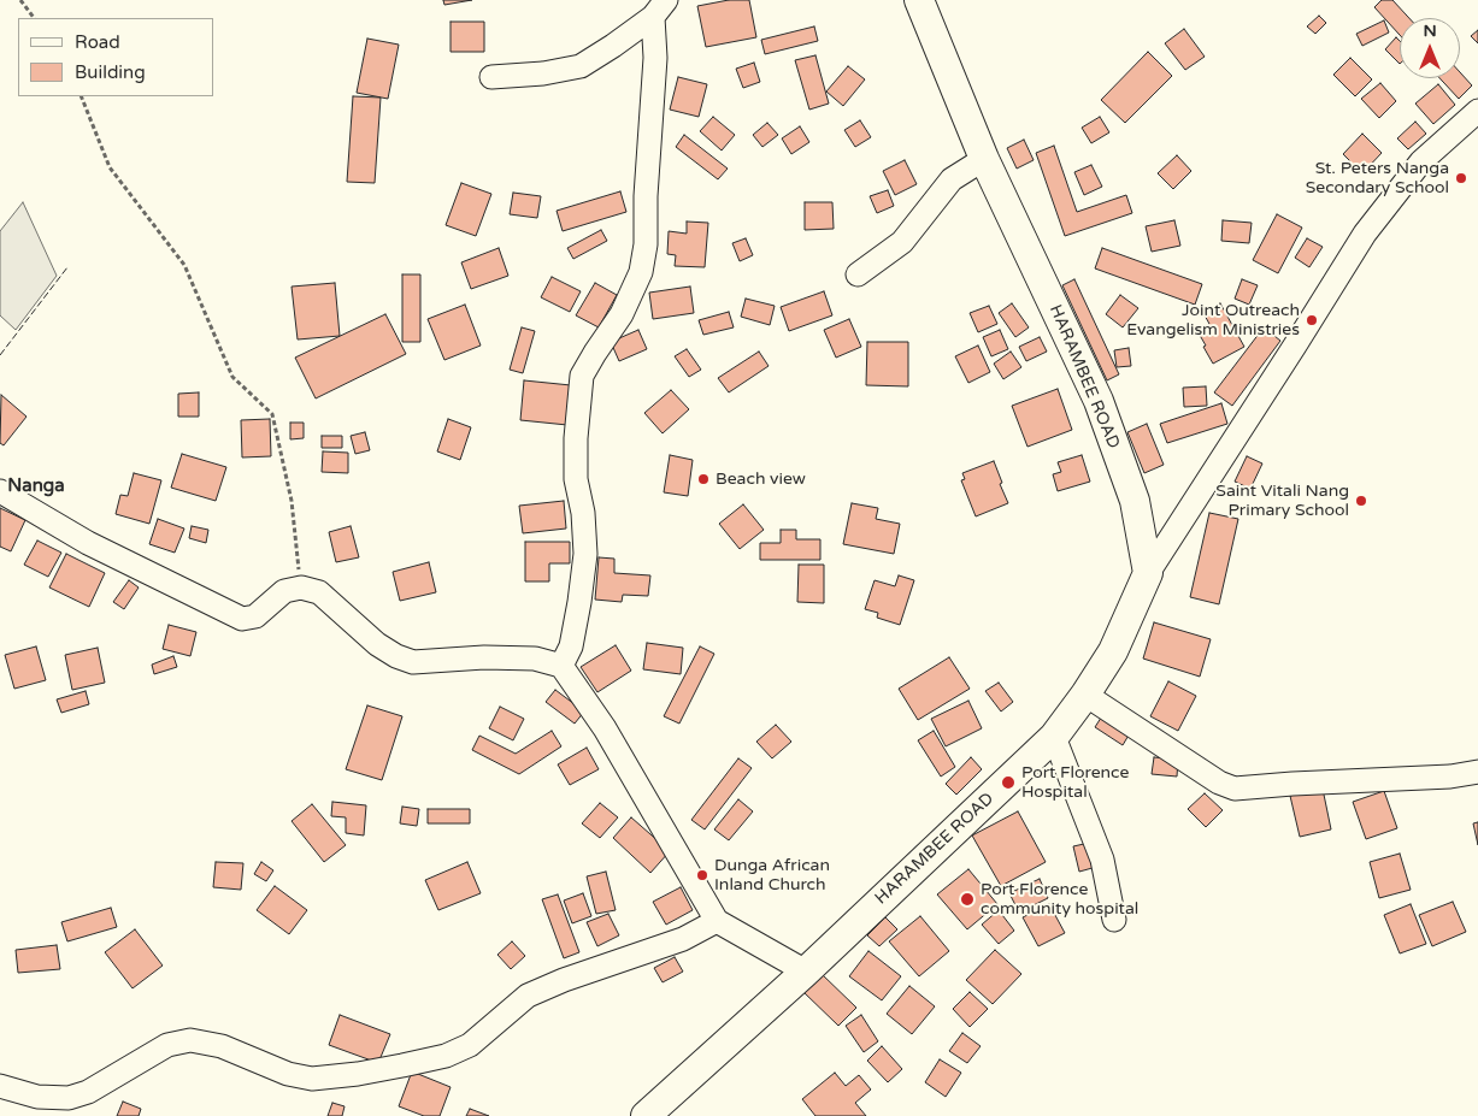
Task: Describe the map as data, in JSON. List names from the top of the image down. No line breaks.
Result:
{"streets":{"main road":["HARAMBEE ROAD"]},"districts":["Nanga"],"places":["St. Peters Nanga Secondary School","Joint Outreach Evangelism Ministries","Beach view","Saint Vitali Nang Primary School","Port Florence Hospital","Dunga African Inland Church","Port Florence community hospital"],"legend":["Road","Building"],"north":"top"}
